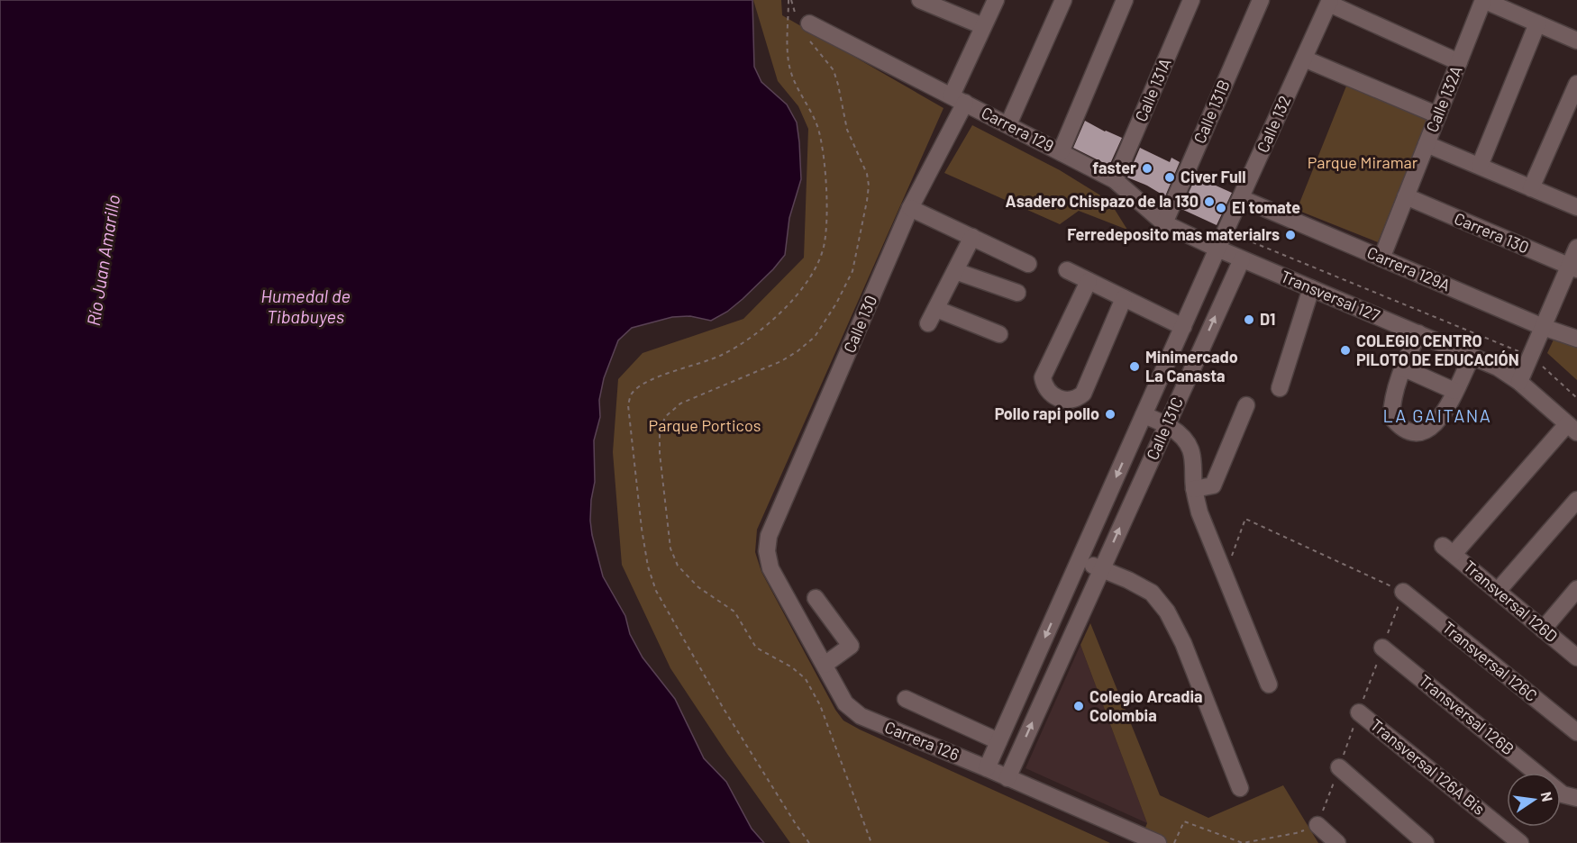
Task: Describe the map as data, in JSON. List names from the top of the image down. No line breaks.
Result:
{"streets":{"street":["Calle 131A","Calle 132A","Calle 131B","Calle 132","Carrera 129","Carrera 130","Carrera 129A","Transversal 127","Calle 130","Calle 131C","Transversal 126D","Transversal 126C","Transversal 126B","Carrera 126","Transversal 126A Bis"]},"crossings":[["Calle 131A","Carrera 129"],["Calle 132A","Carrera 130"],["Calle 132A","Carrera 129A"],["Calle 131B","Carrera 129"],["Calle 132","Carrera 129"],["Calle 132","Carrera 129A"],["Calle 132","Transversal 127"],["Calle 132","Calle 131C"],["Carrera 129","Transversal 127"],["Carrera 129","Calle 130"],["Carrera 129","Calle 131C"],["Transversal 127","Calle 131C"],["Transversal 127","Transversal 126D"],["Calle 130","Carrera 126"],["Calle 131C","Carrera 126"]],"districts":["LA GAITANA"],"water":["Río Juan Amarillo","Humedal de Tibabuyes"],"parks":["Parque Miramar","Parque Porticos"],"places":["faster","Civer Full","Asadero Chispazo de la 130","El tomate","Ferredeposito mas materialrs","D1","COLEGIO CENTRO PILOTO DE EDUCACIÓN","Minimercado La Canasta","Pollo rapi pollo","Colegio Arcadia Colombia"],"north":"right"}
